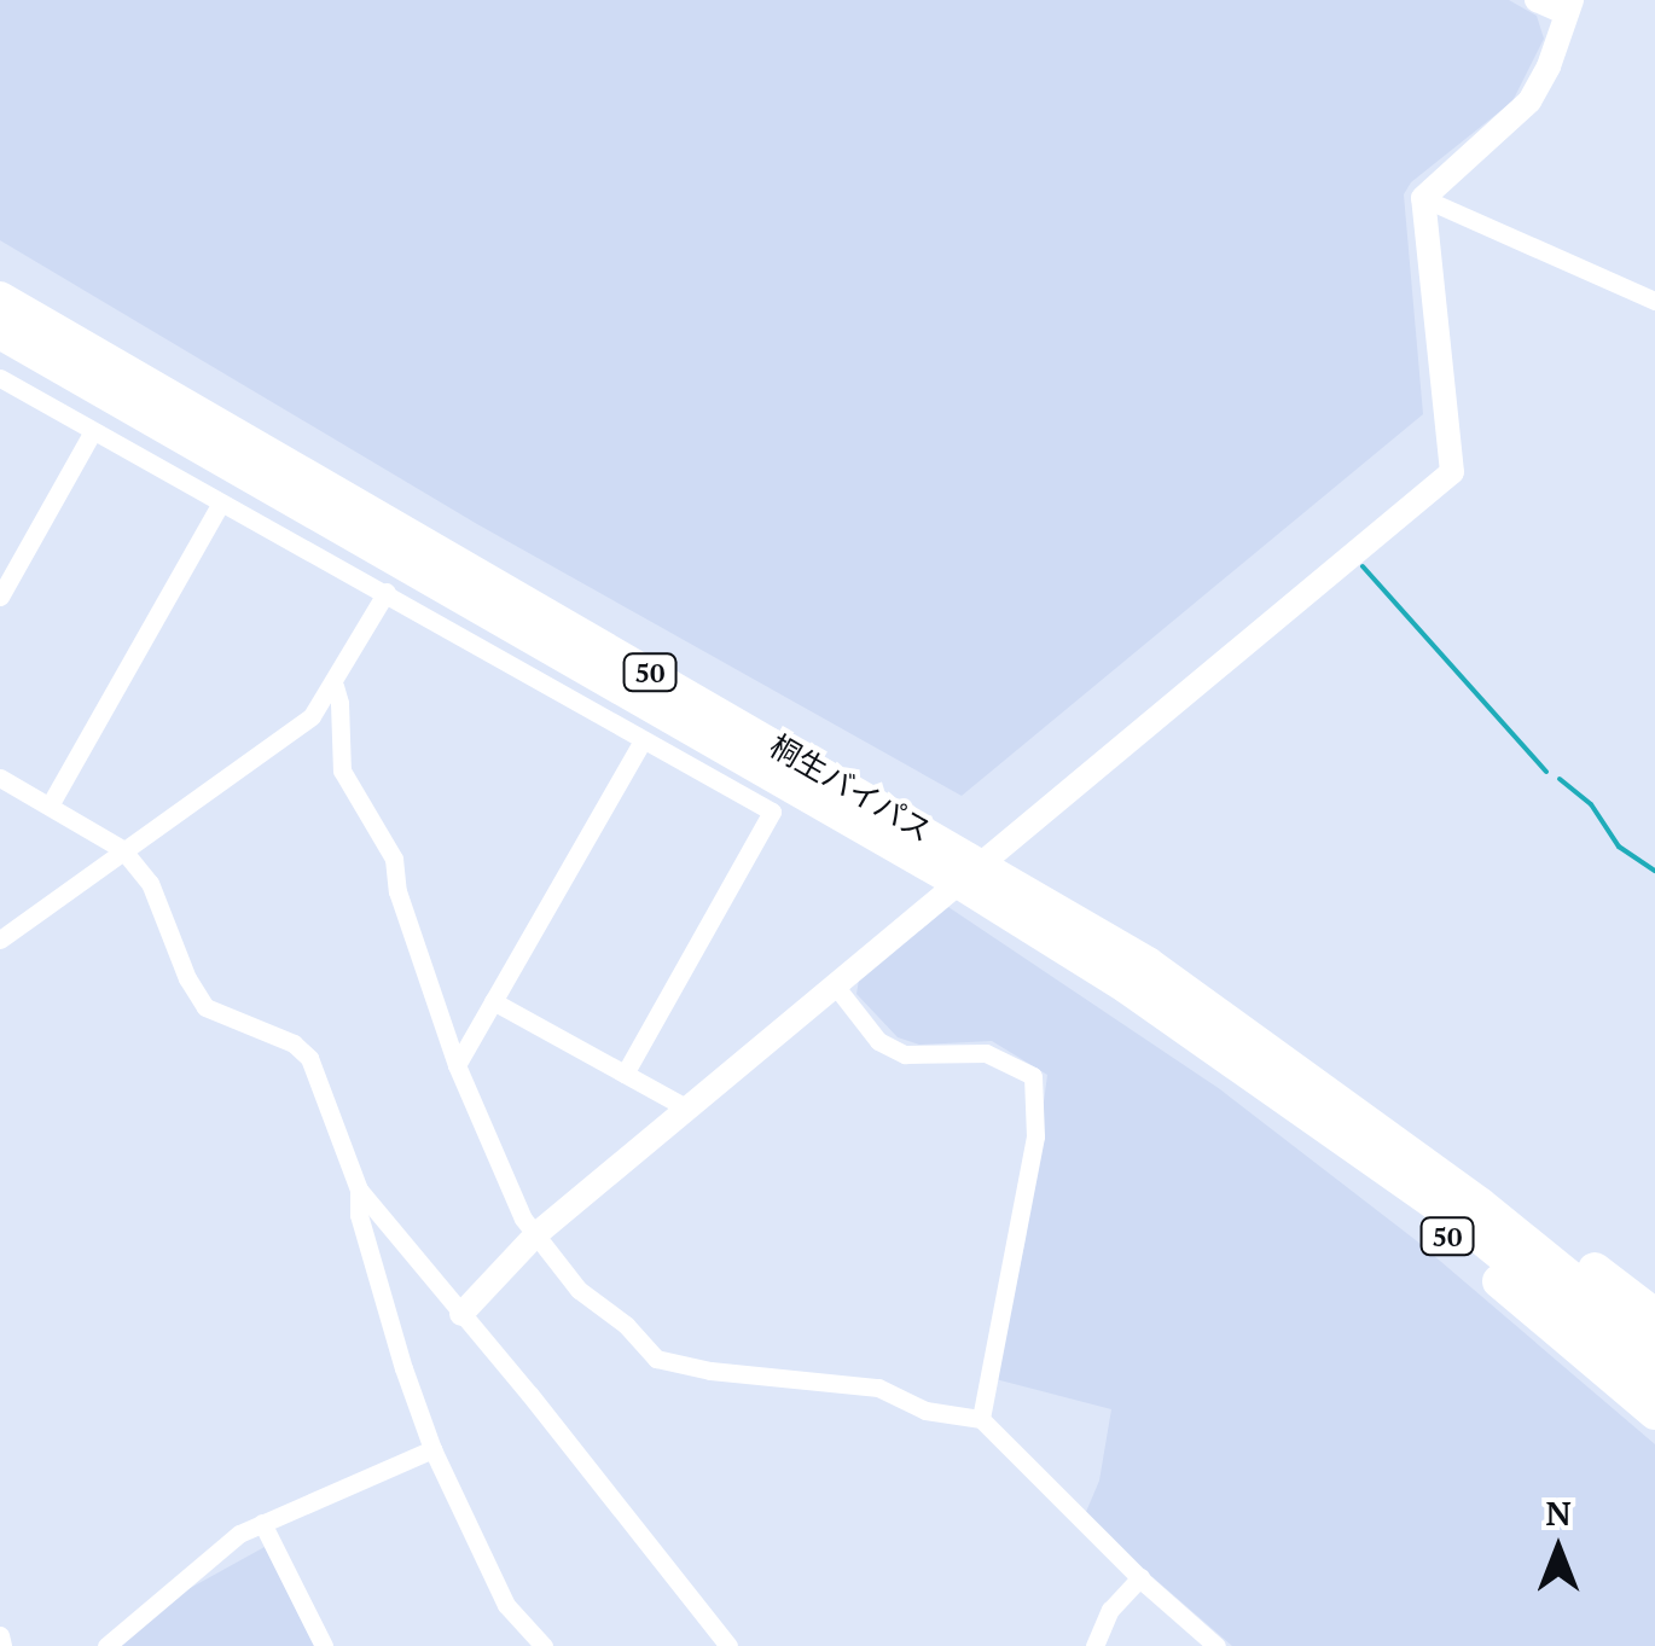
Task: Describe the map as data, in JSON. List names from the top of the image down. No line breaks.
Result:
{"streets":{"highway":["50","桐生バイパス"]},"crossings":[["50","桐生バイパス"]],"north":"top"}
